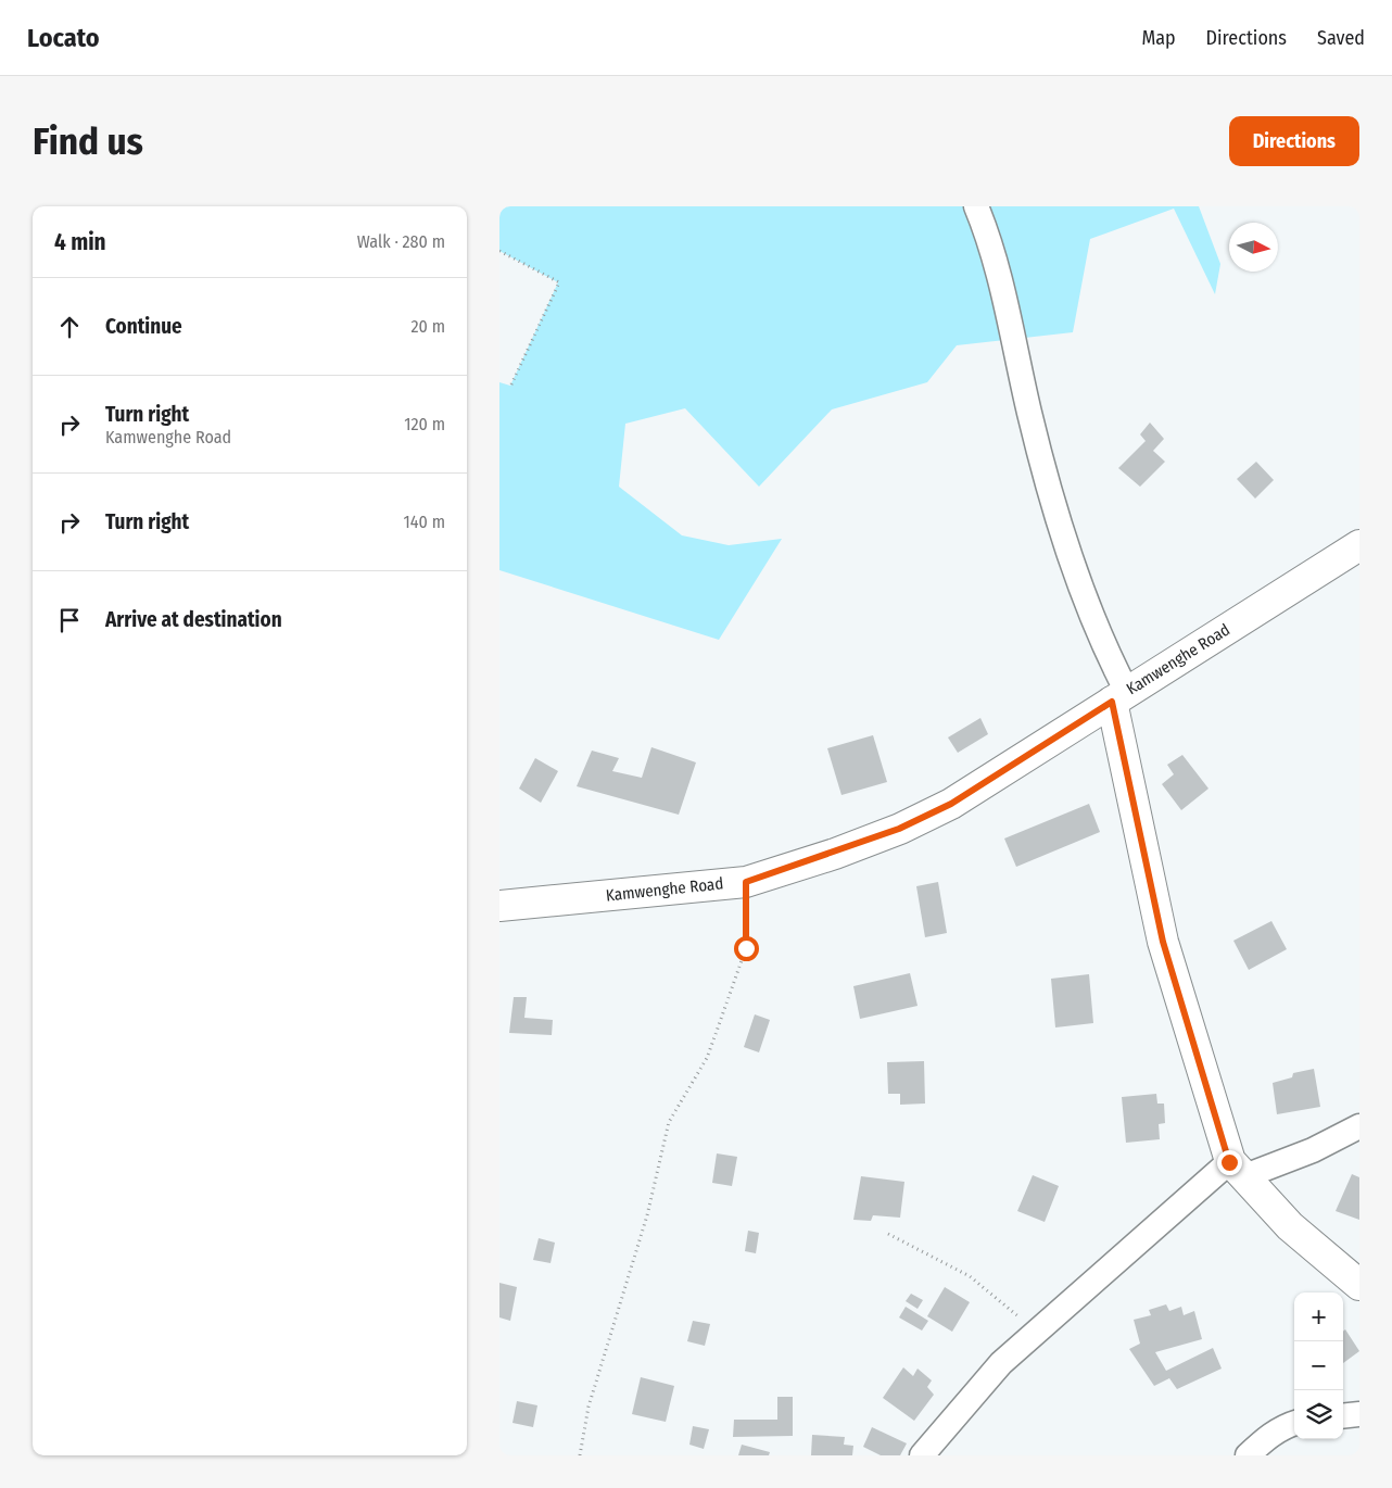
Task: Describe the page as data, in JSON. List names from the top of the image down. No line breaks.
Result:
{"streets":{"main road":["Kamwenghe Road"]},"north":"right","page":{"header":"Locato","nav":["Map","Directions","Saved"],"buttons":"Directions","title":"Find us","heading":["4 min","Walk · 280 m"],"list":[["Continue","20 m"],["Turn right","Kamwenghe Road","120 m"],["Turn right","140 m"],"Arrive at destination"],"map_buttons":["+","−"]}}
